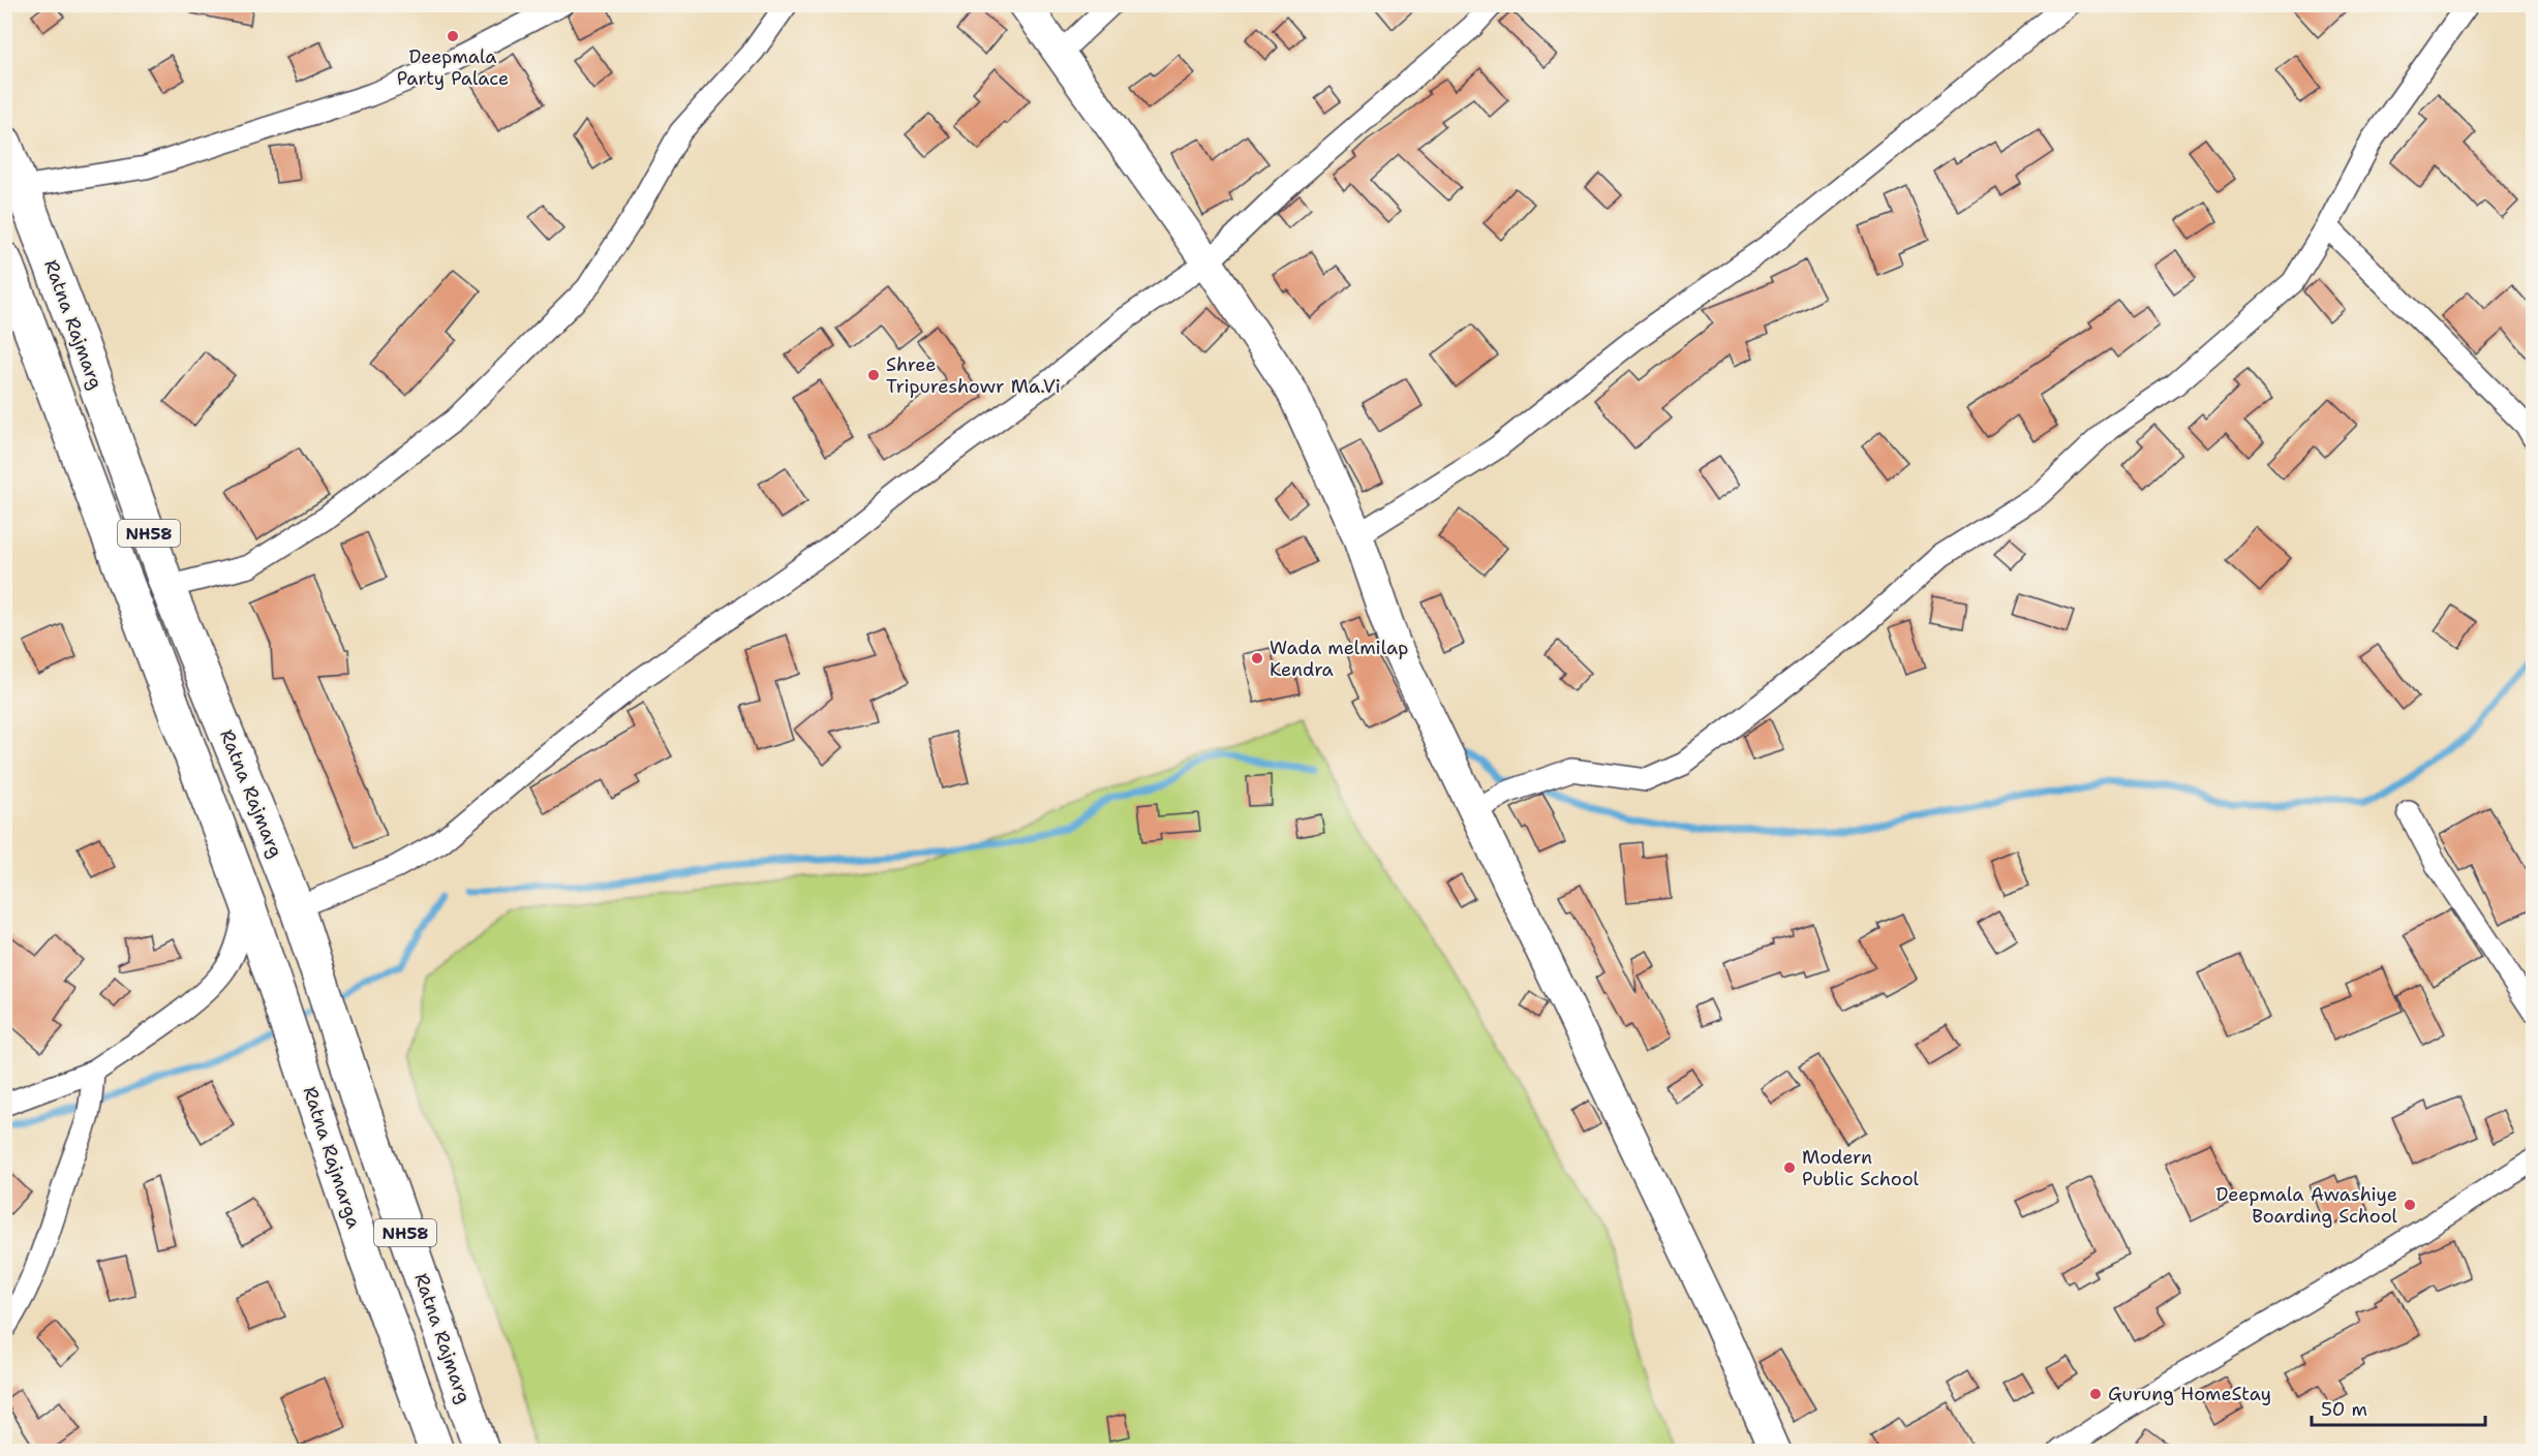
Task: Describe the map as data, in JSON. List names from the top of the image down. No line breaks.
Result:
{"streets":{"main road":["Ratna Rajmarg","NH58","Ratna Rajmarga"]},"crossings":[["NH58","Ratna Rajmarga"]],"places":["Deepmala Party Palace","Shree Tripureshowr Ma.Vi","Wada melmilap Kendra","Modern Public School","Deepmala Awashiye Boarding School","Gurung HomeStay"],"scale_bar":"50 m"}
